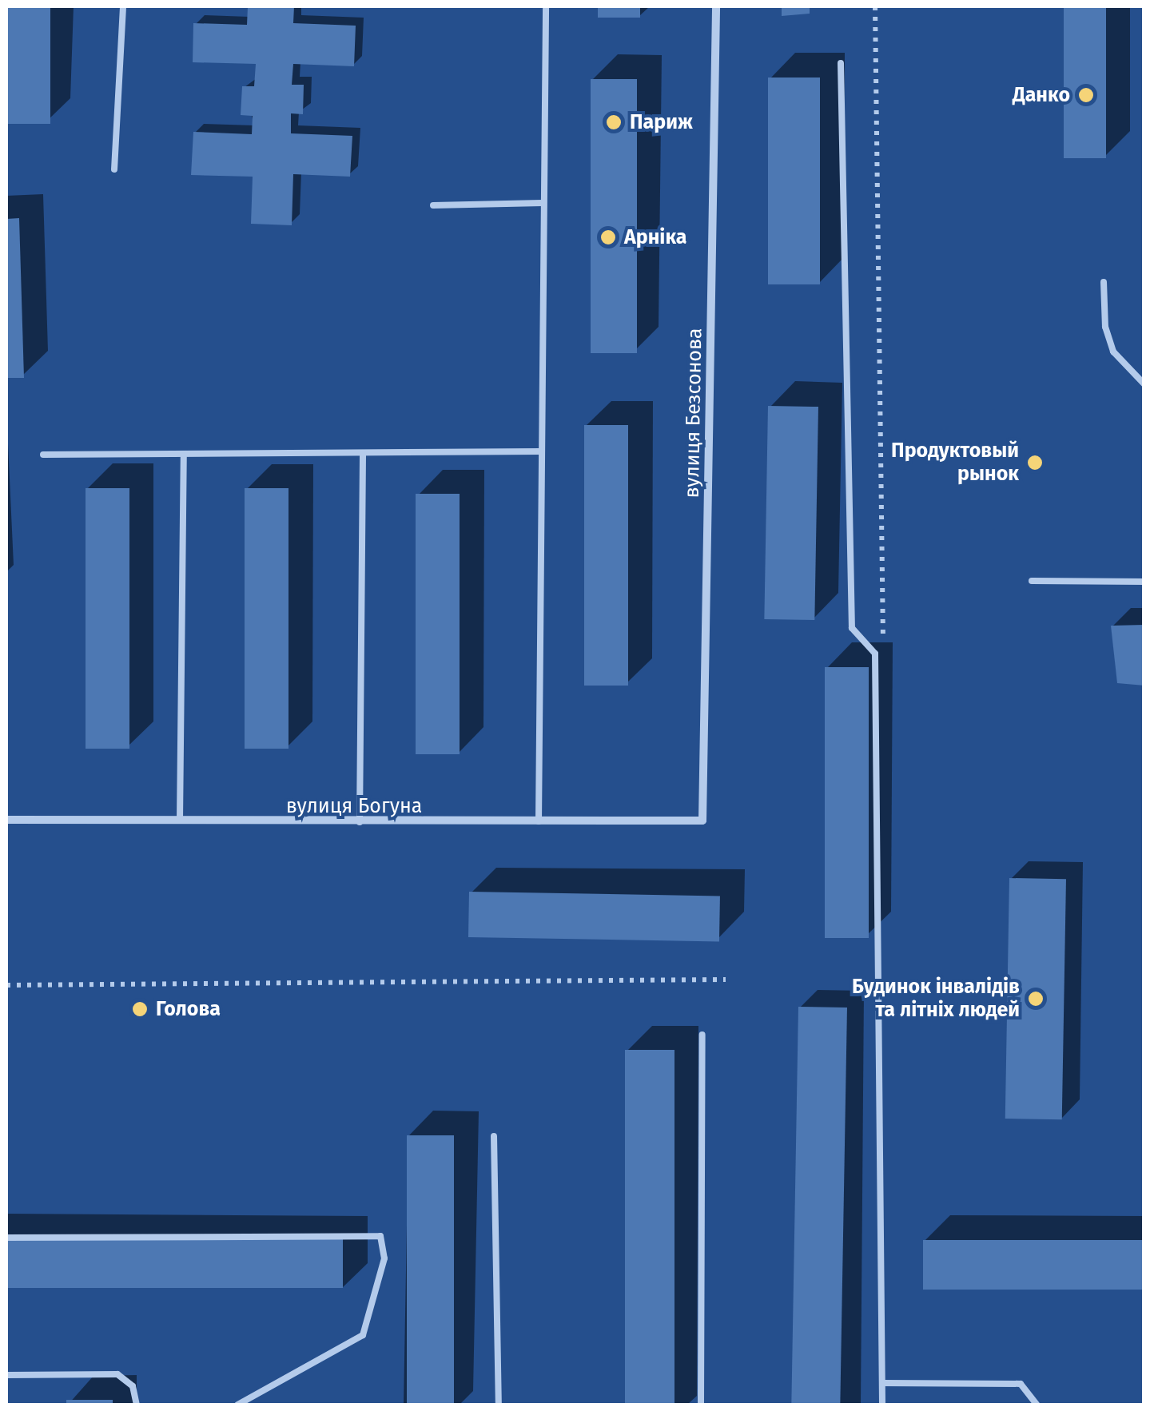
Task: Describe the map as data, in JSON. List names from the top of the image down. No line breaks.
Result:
{"streets":{"street":["вулиця Безсонова","вулиця Богуна"]},"crossings":[["вулиця Безсонова","вулиця Богуна"]],"places":["Данко","Париж","Арніка","Продуктовый рынок","Будинок інвалідів та літніх людей","Голова"]}
